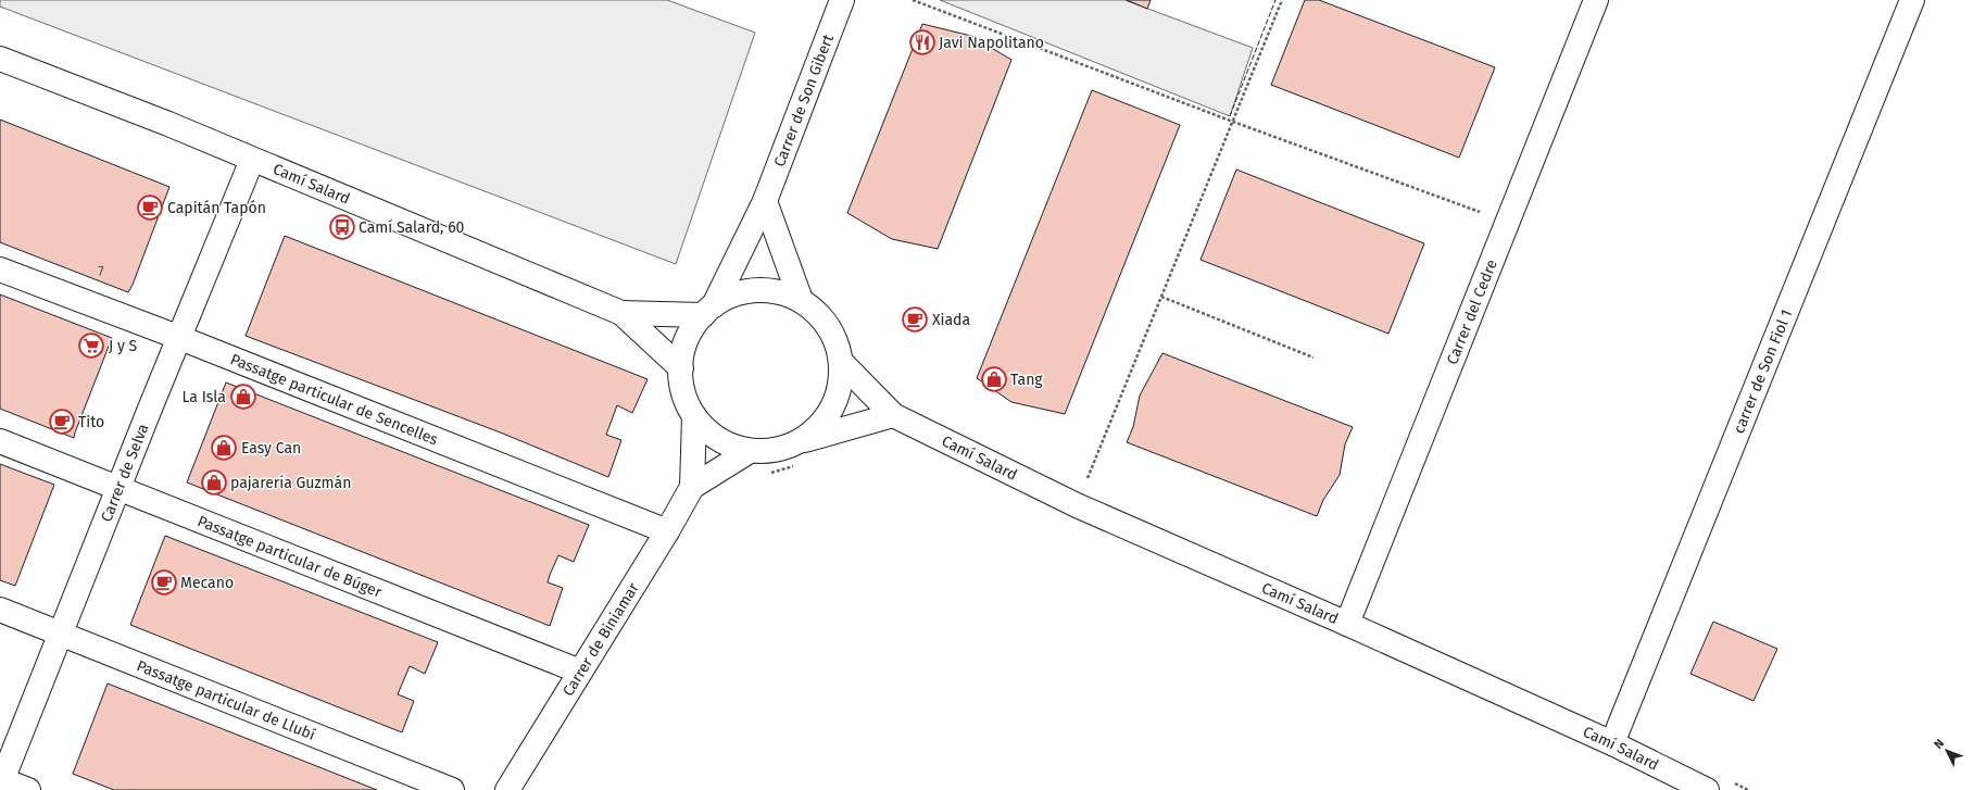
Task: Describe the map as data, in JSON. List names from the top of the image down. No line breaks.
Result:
{"streets":{"street":["Carrer de Son Gibert","Camí Salard","Carrer del Cedre","carrer de Son Fiol 1","Passatge particular de Sencelles","Carrer de Selva","Passatge particular de Búger","Carrer de Biniamar","Passatge particular de Llubí"]},"crossings":[["Carrer de Son Gibert","Camí Salard"],["Camí Salard","Carrer del Cedre"],["Camí Salard","carrer de Son Fiol 1"],["Camí Salard","Carrer de Selva"],["Passatge particular de Sencelles","Carrer de Selva"],["Passatge particular de Sencelles","Carrer de Biniamar"],["Carrer de Selva","Passatge particular de Búger"],["Carrer de Selva","Passatge particular de Llubí"],["Passatge particular de Búger","Carrer de Biniamar"]],"places":{"restaurant":["Javi Napolitano"],"cafe":["Capitán Tapón","Xiada","Tito","Mecano"],"bus stop":["Camí Salard, 60"],"supermarket":["J y S"],"shop":["Tang","La Isla","Easy Can","pajarería Guzmán"]},"house_numbers":["7"],"north":"top left"}
